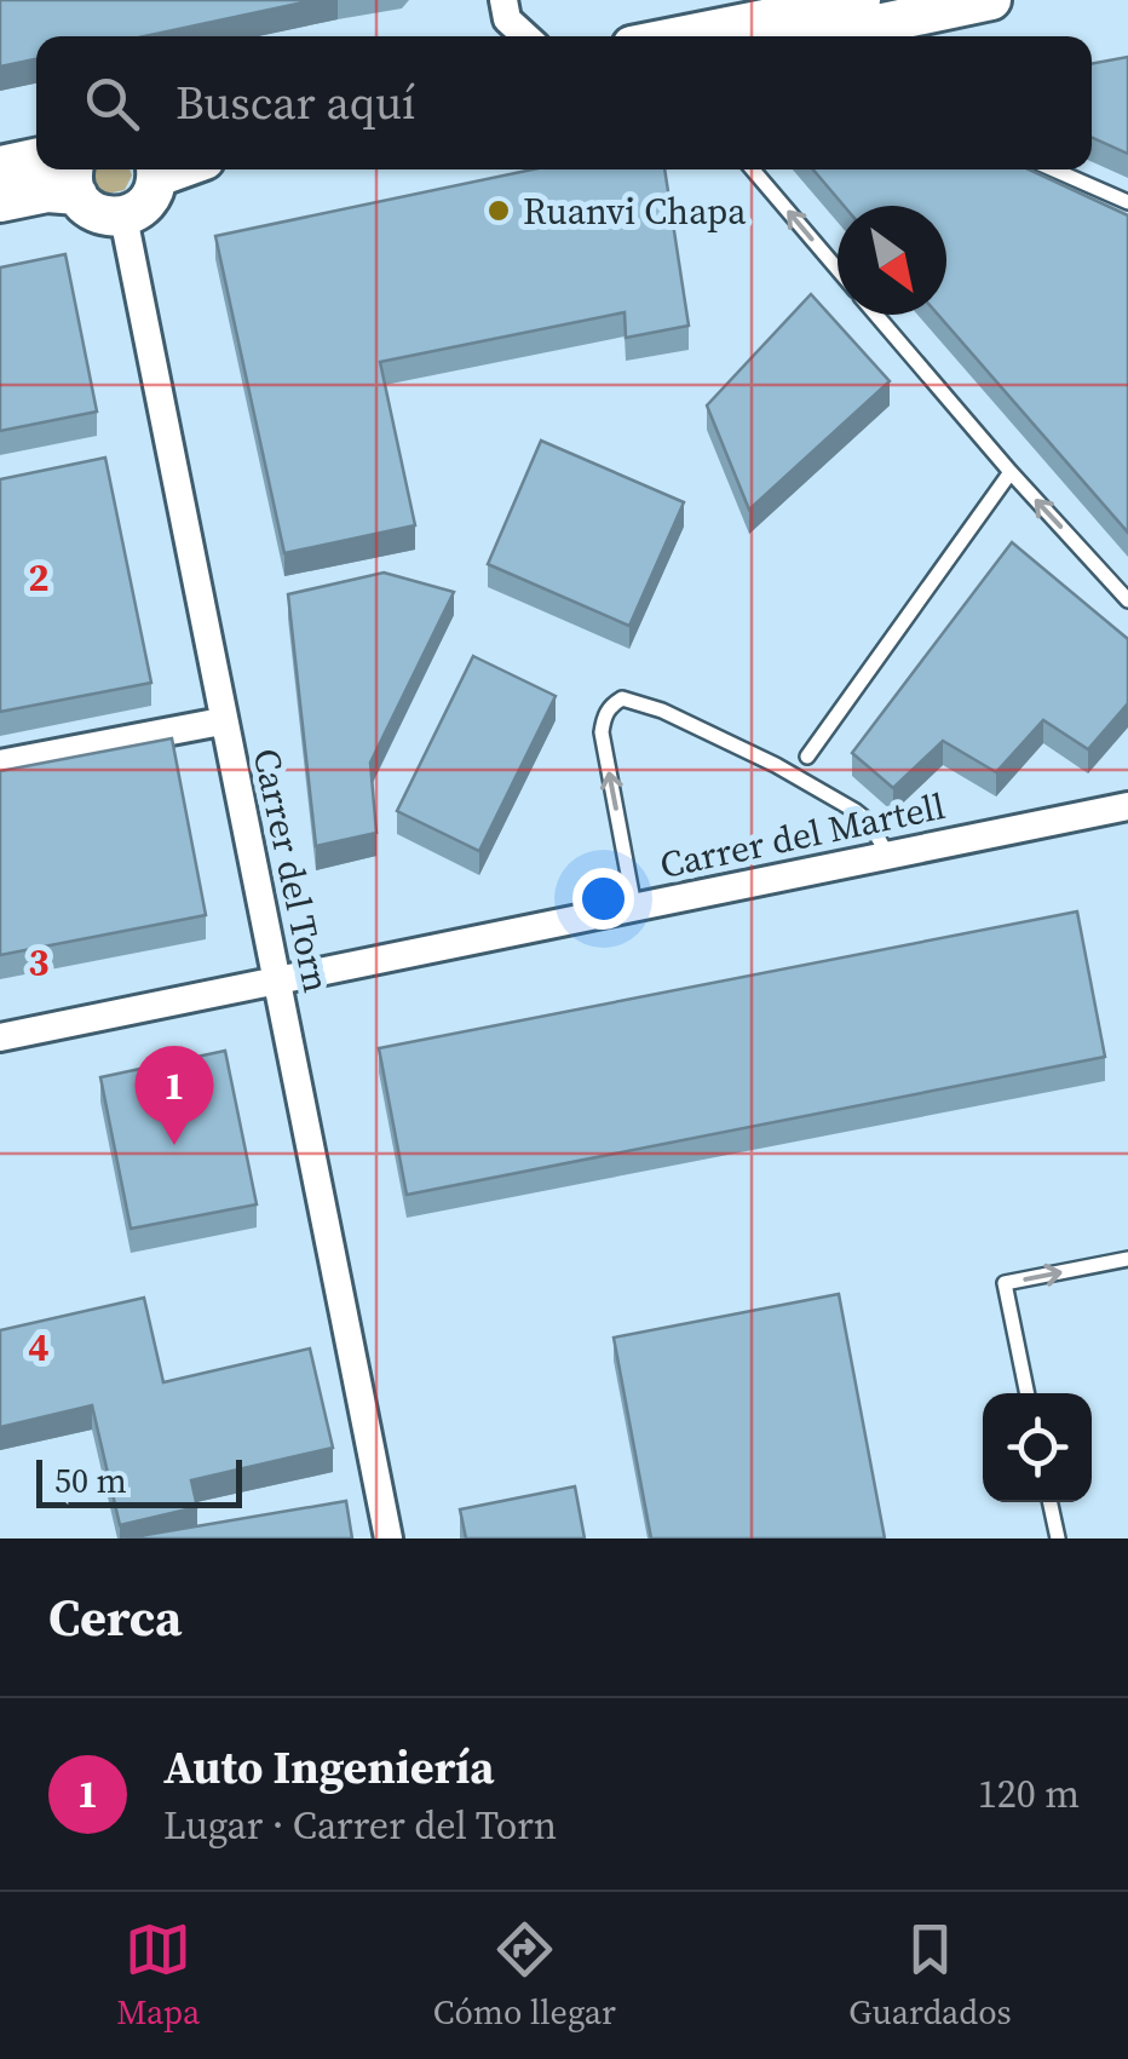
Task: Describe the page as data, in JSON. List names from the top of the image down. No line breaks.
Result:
{"streets":{"street":["Carrer del Martell","Carrer del Torn"]},"crossings":[["Carrer del Martell","Carrer del Torn"]],"places":["Ruanvi Chapa"],"scale_bar":"50 m","north":"bottom right","page":{"search":"Buscar aquí","pins":"1","scale":"50 m","heading":"Cerca","list":[{"mark":"1","name":"Auto Ingeniería","note":"Lugar · Carrer del Torn","value":"120 m"}],"nav":["Mapa","Cómo llegar","Guardados"]},"grid":{"rows":["2","3","4"]}}
